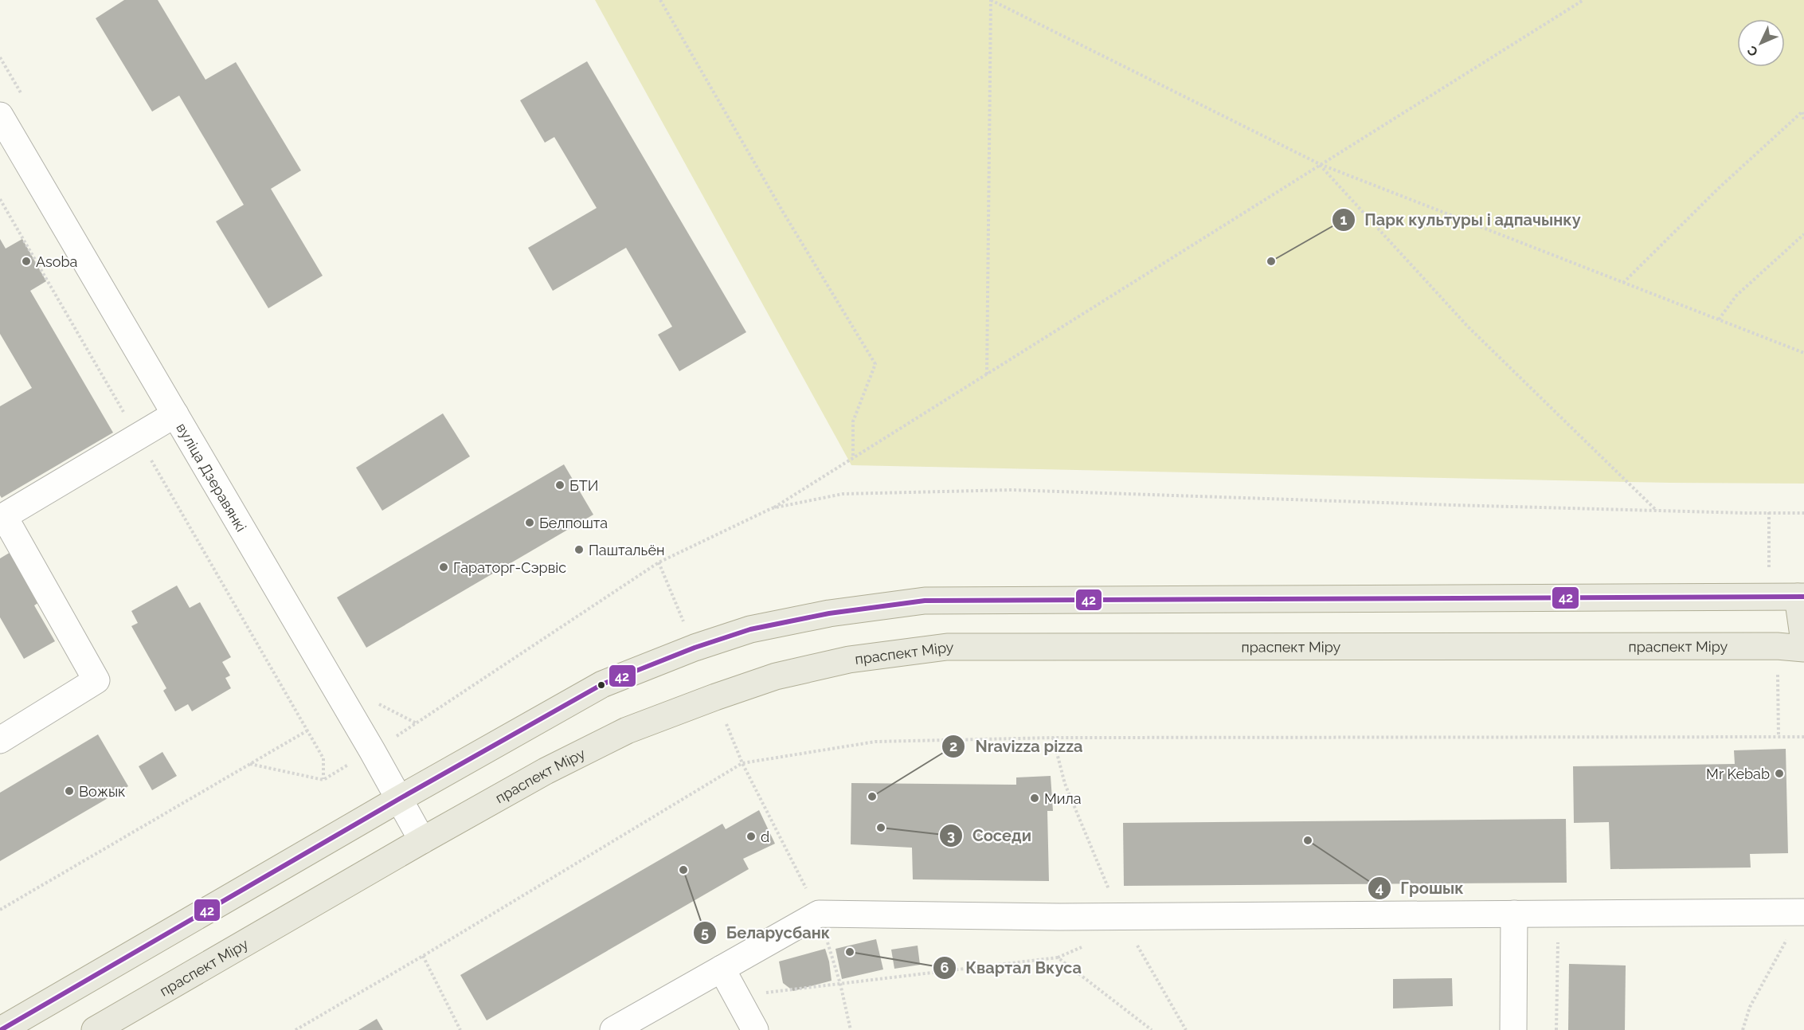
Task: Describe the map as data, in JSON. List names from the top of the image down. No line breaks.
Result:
{"streets":{"main road":["праспект Міру"],"street":["вуліца Дзеравянкі"]},"crossings":[["вуліца Дзеравянкі","праспект Міру"]],"places":["Asoba","Парк культуры і адпачынку","БТИ","Белпошта","Паштальён","Гараторг-Сэрвіс","Mr Kebab","Вожык","Nravizza pizza","Мила","Соседи","d","Грошык","Беларусбанк","Квартал Вкуса"],"lines":["transit line 42"],"north":"bottom left"}
